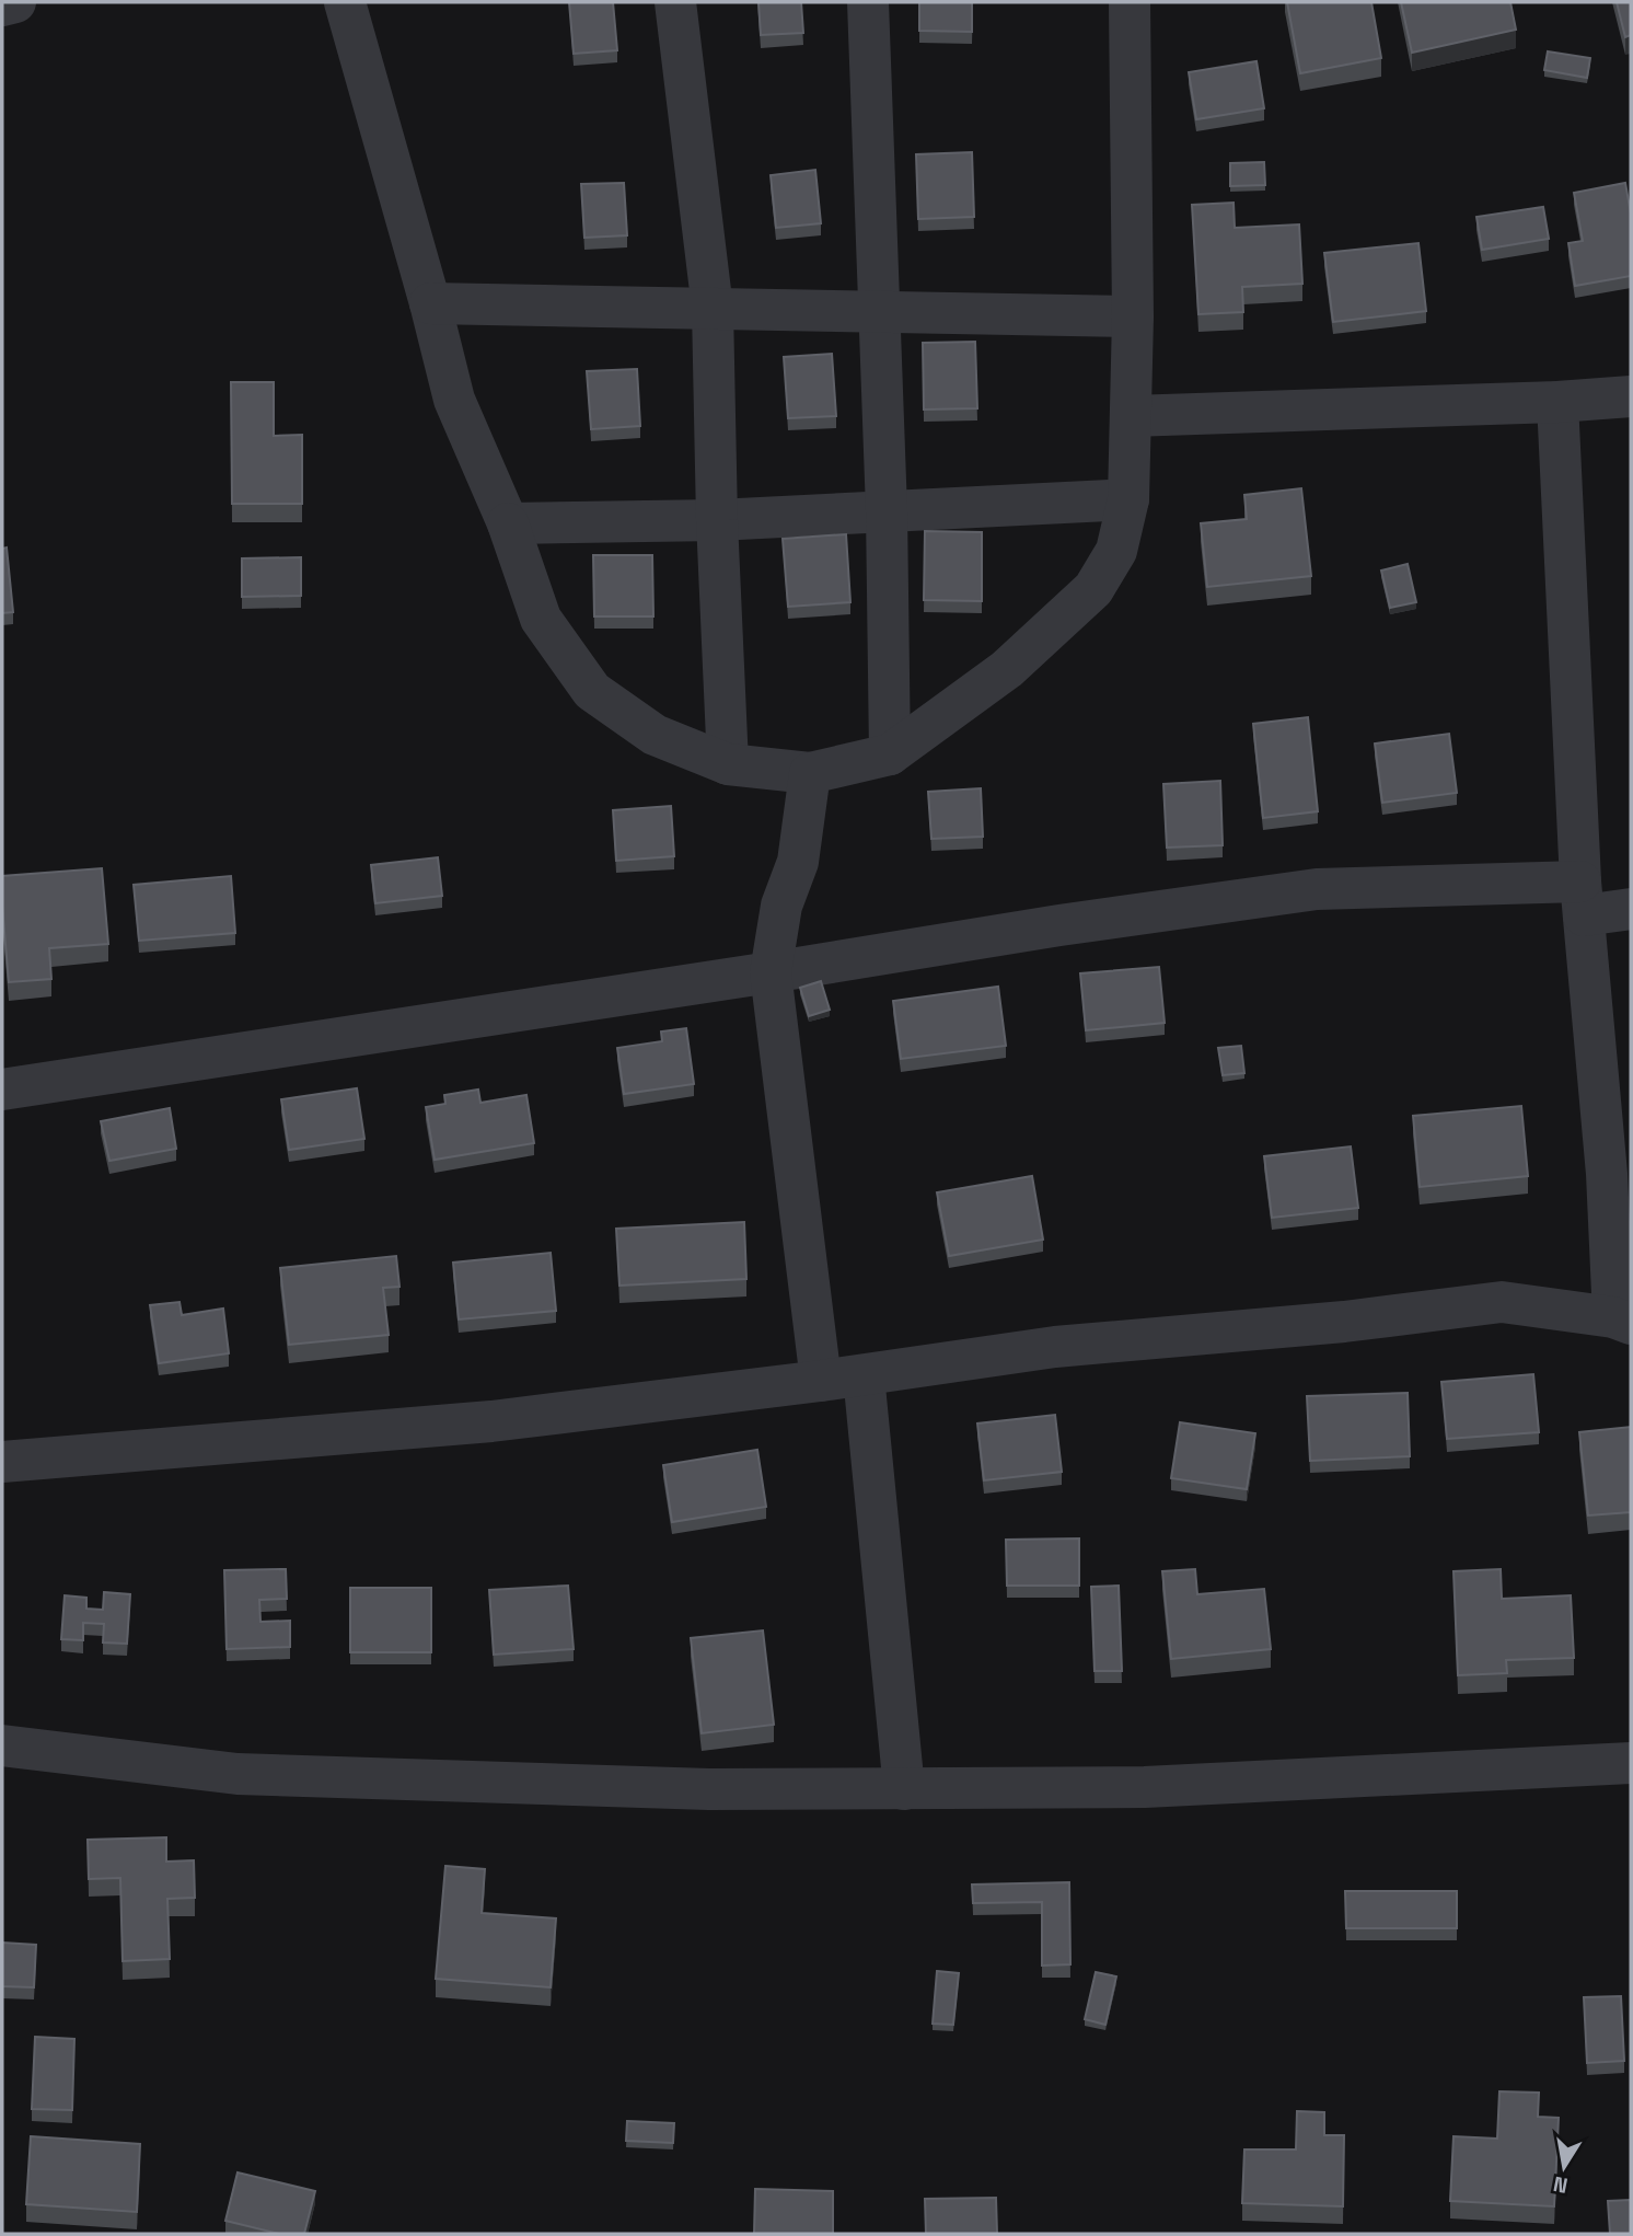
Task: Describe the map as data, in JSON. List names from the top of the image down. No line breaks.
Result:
{"north":"bottom"}
